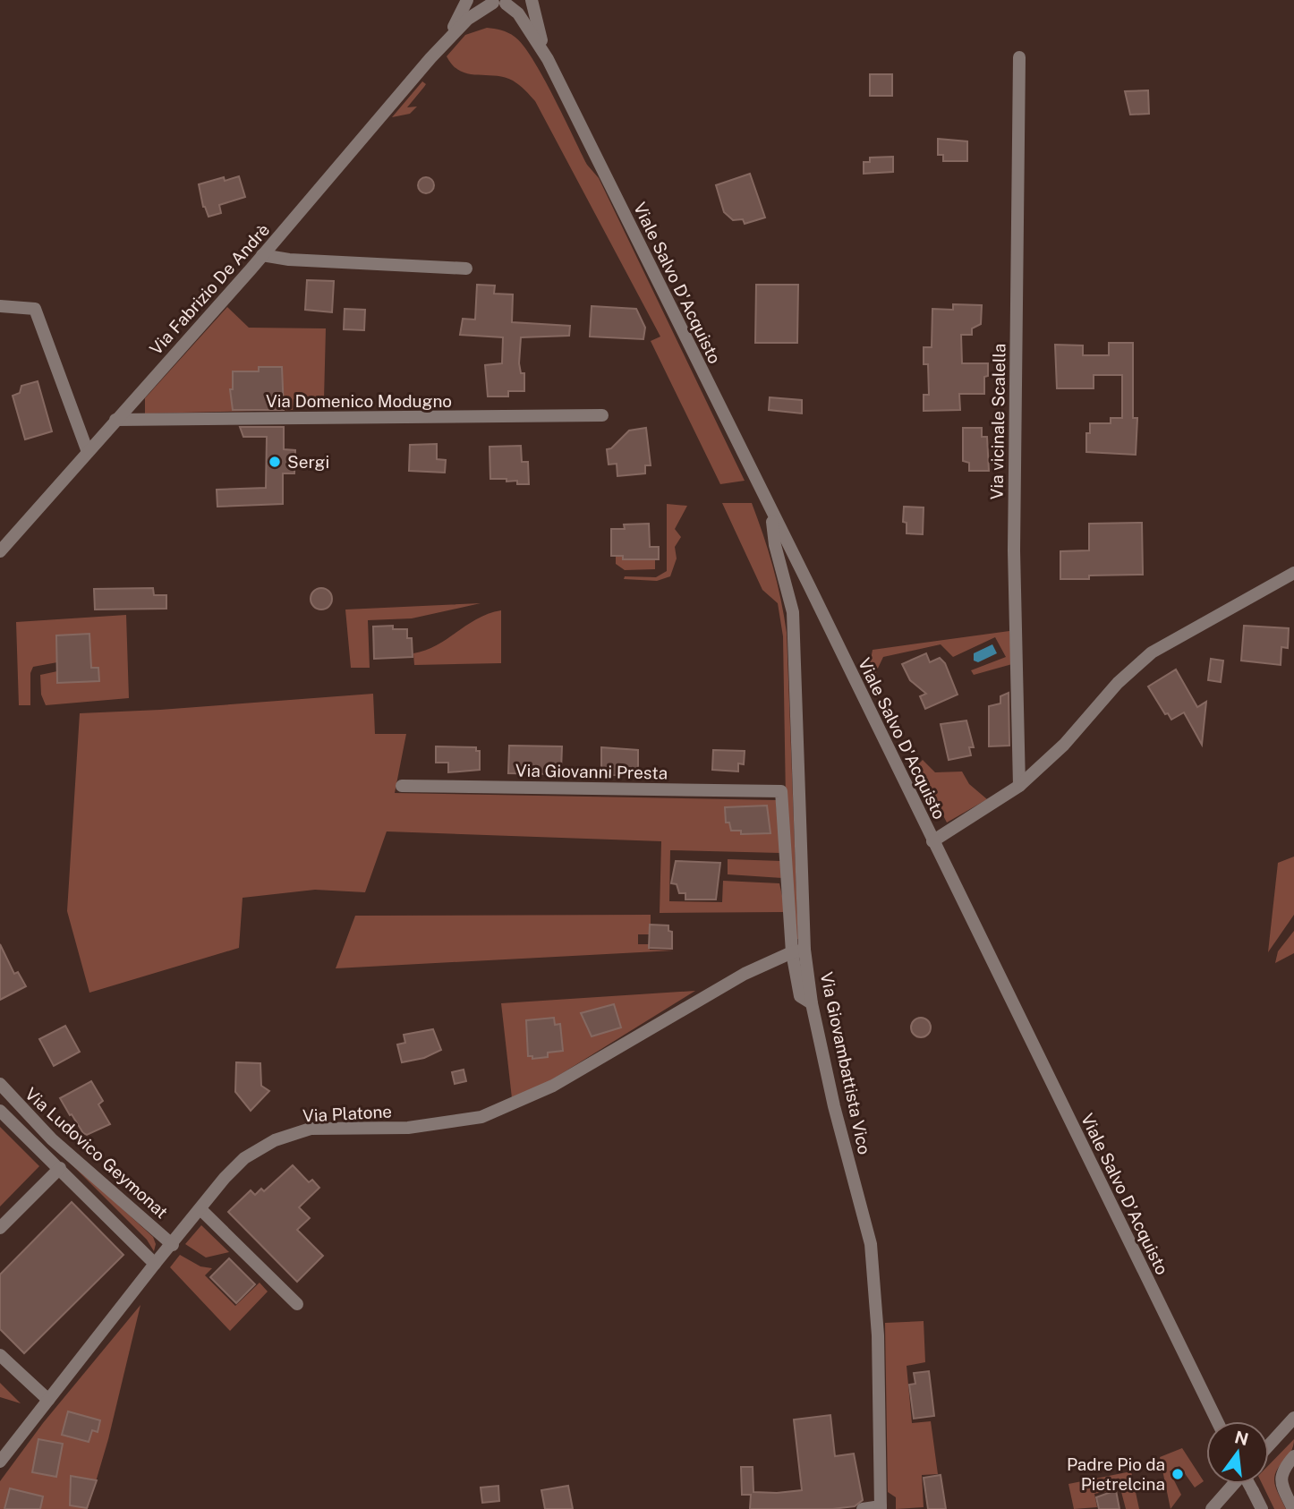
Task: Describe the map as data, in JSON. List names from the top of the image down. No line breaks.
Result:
{"streets":{"street":["Viale Salvo D'Acquisto","Via Fabrizio De Andrè","Via Domenico Modugno","Via vicinale Scalella","Via Giovanni Presta","Via Giovambattista Vico","Via Platone","Via Ludovico Geymonat"]},"crossings":[["Viale Salvo D'Acquisto","Via Fabrizio De Andrè"],["Viale Salvo D'Acquisto","Via Giovambattista Vico"],["Via Fabrizio De Andrè","Via Domenico Modugno"],["Via Giovanni Presta","Via Giovambattista Vico"],["Via Giovanni Presta","Via Platone"],["Via Giovambattista Vico","Via Platone"],["Via Platone","Via Ludovico Geymonat"]],"places":["Sergi","Padre Pio da Pietrelcina"],"north":"top"}
